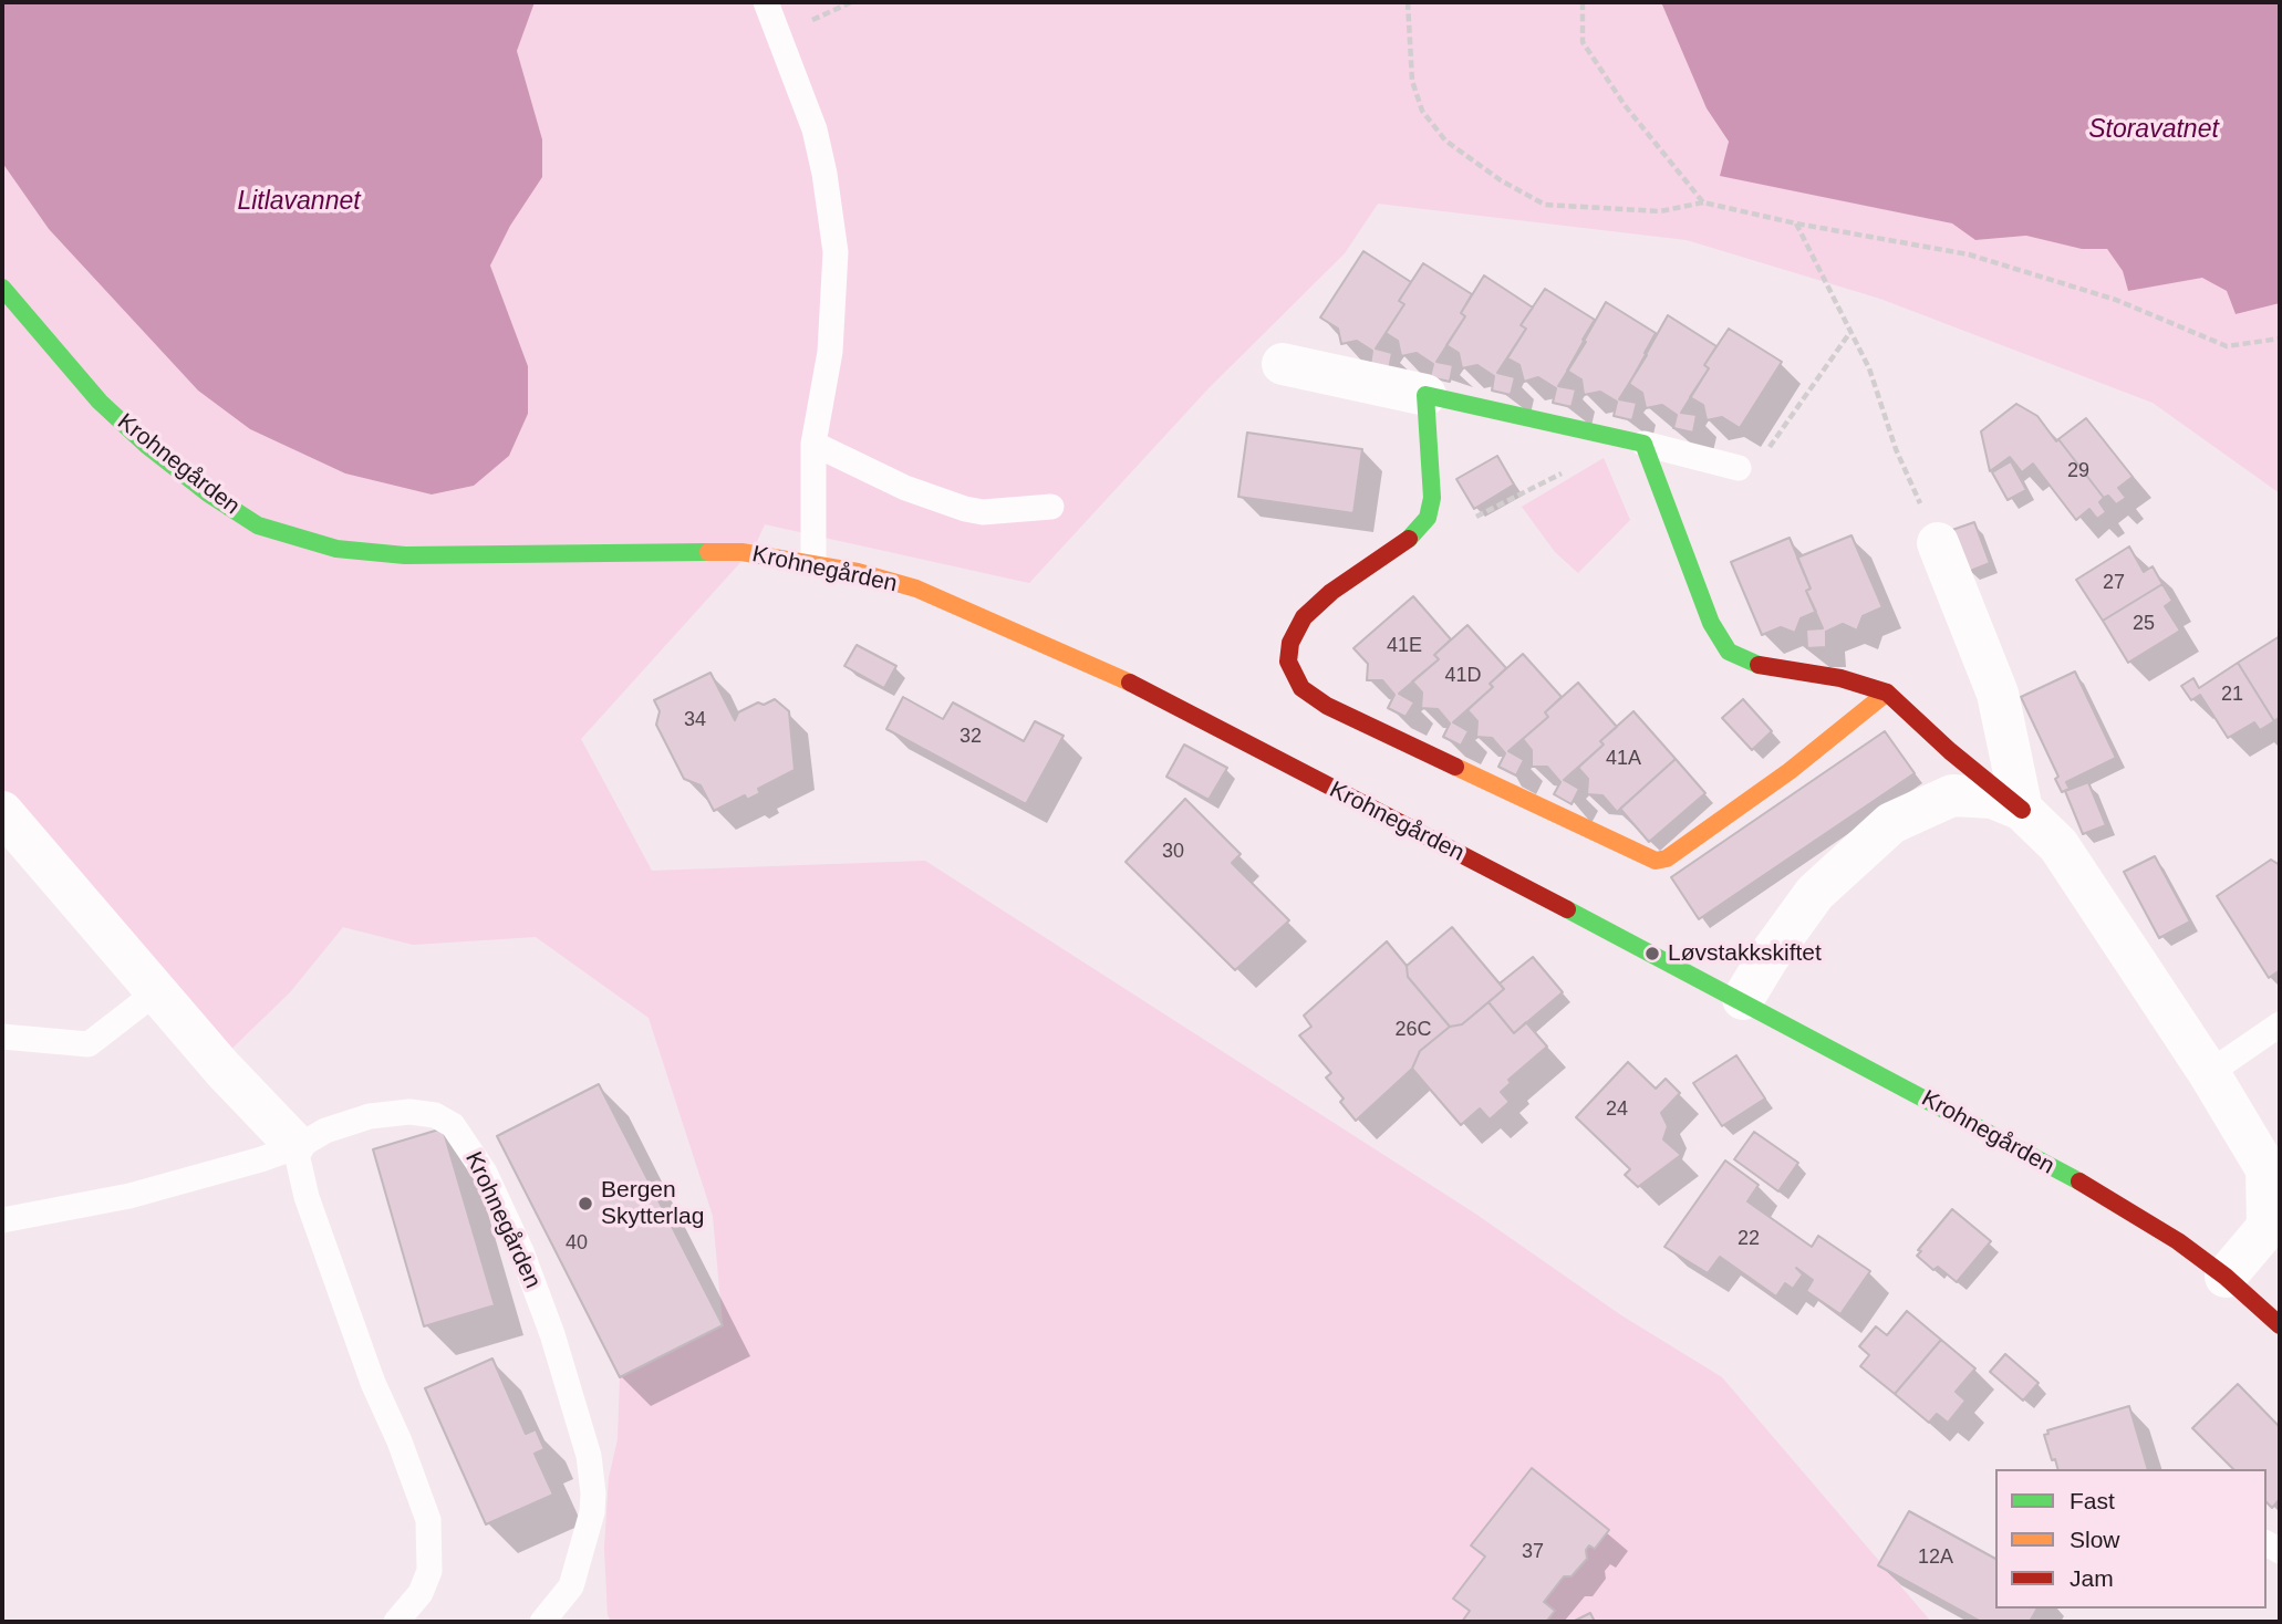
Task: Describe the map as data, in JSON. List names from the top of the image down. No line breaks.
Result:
{"streets":{"main road":["Krohnegården"]},"water":["Storavatnet","Litlavannet"],"places":["Løvstakkskiftet","Bergen Skytterlag"],"house_numbers":["29","27","25","41E","41D","21","34","32","41A","30","26C","24","22","40","37","12A"],"legend":["Fast","Slow","Jam"]}
